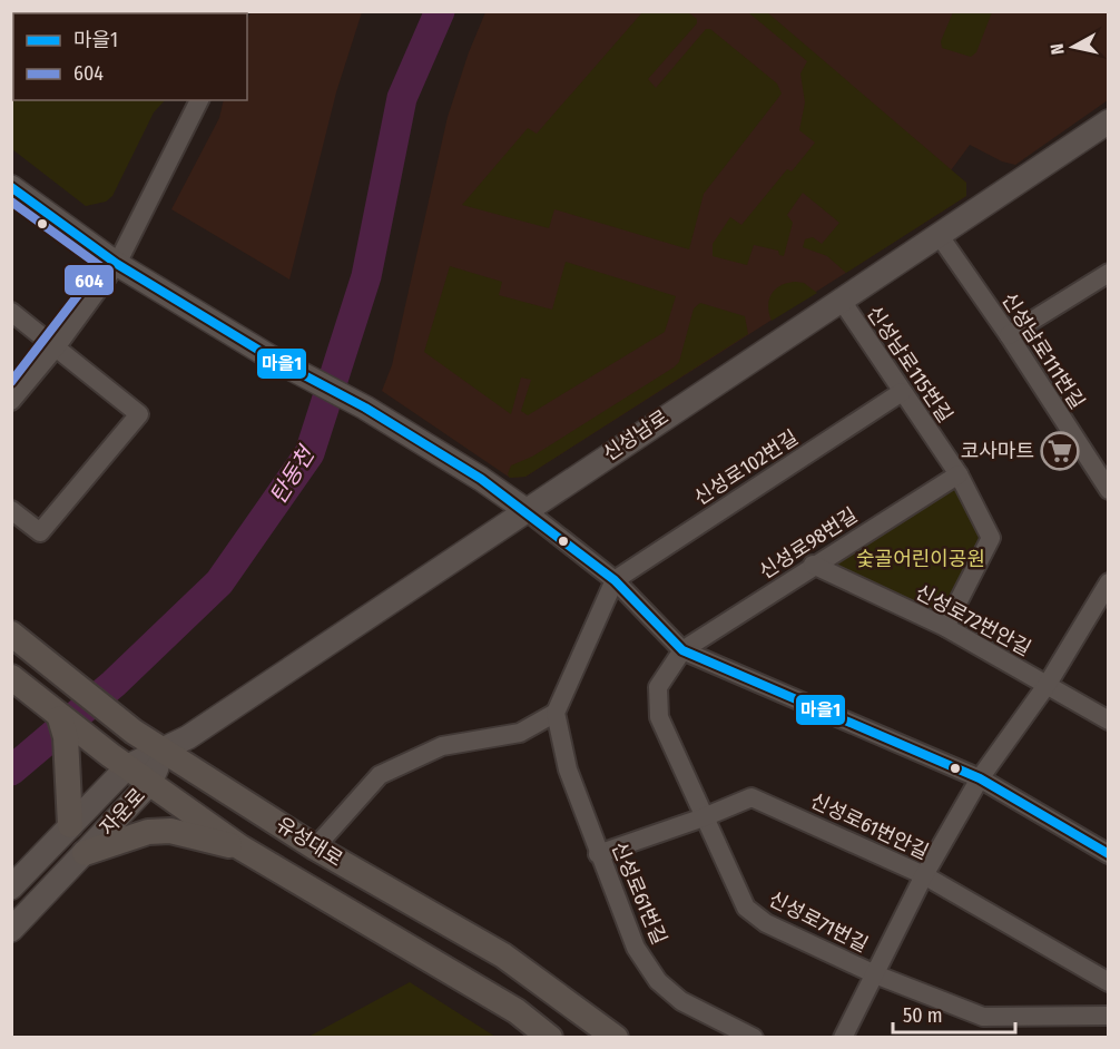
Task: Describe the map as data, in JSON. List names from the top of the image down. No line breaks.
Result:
{"streets":{"main road":["유성대로"],"street":["신성남로111번길","신성남로115번길","신성남로","신성로102번길","신성로98번길","신성로72번안길","자운로","신성로61번안길","신성로61번길","신성로71번길"]},"crossings":[["신성남로111번길","신성남로"],["신성남로115번길","신성남로"],["신성남로115번길","신성로102번길"],["신성남로115번길","신성로98번길"],["신성남로115번길","신성로72번안길"],["신성남로","자운로"],["신성남로","유성대로"],["신성로98번길","신성로72번안길"],["신성로98번길","신성로71번길"],["자운로","유성대로"],["신성로61번안길","신성로61번길"],["신성로61번안길","신성로71번길"]],"water":["탄동천"],"parks":["숯골어린이공원"],"places":{"supermarket":["코사마트"]},"lines":["transit line 마을1","transit line 604"],"legend":["마을1","604"],"scale_bar":"50 m","north":"left"}
